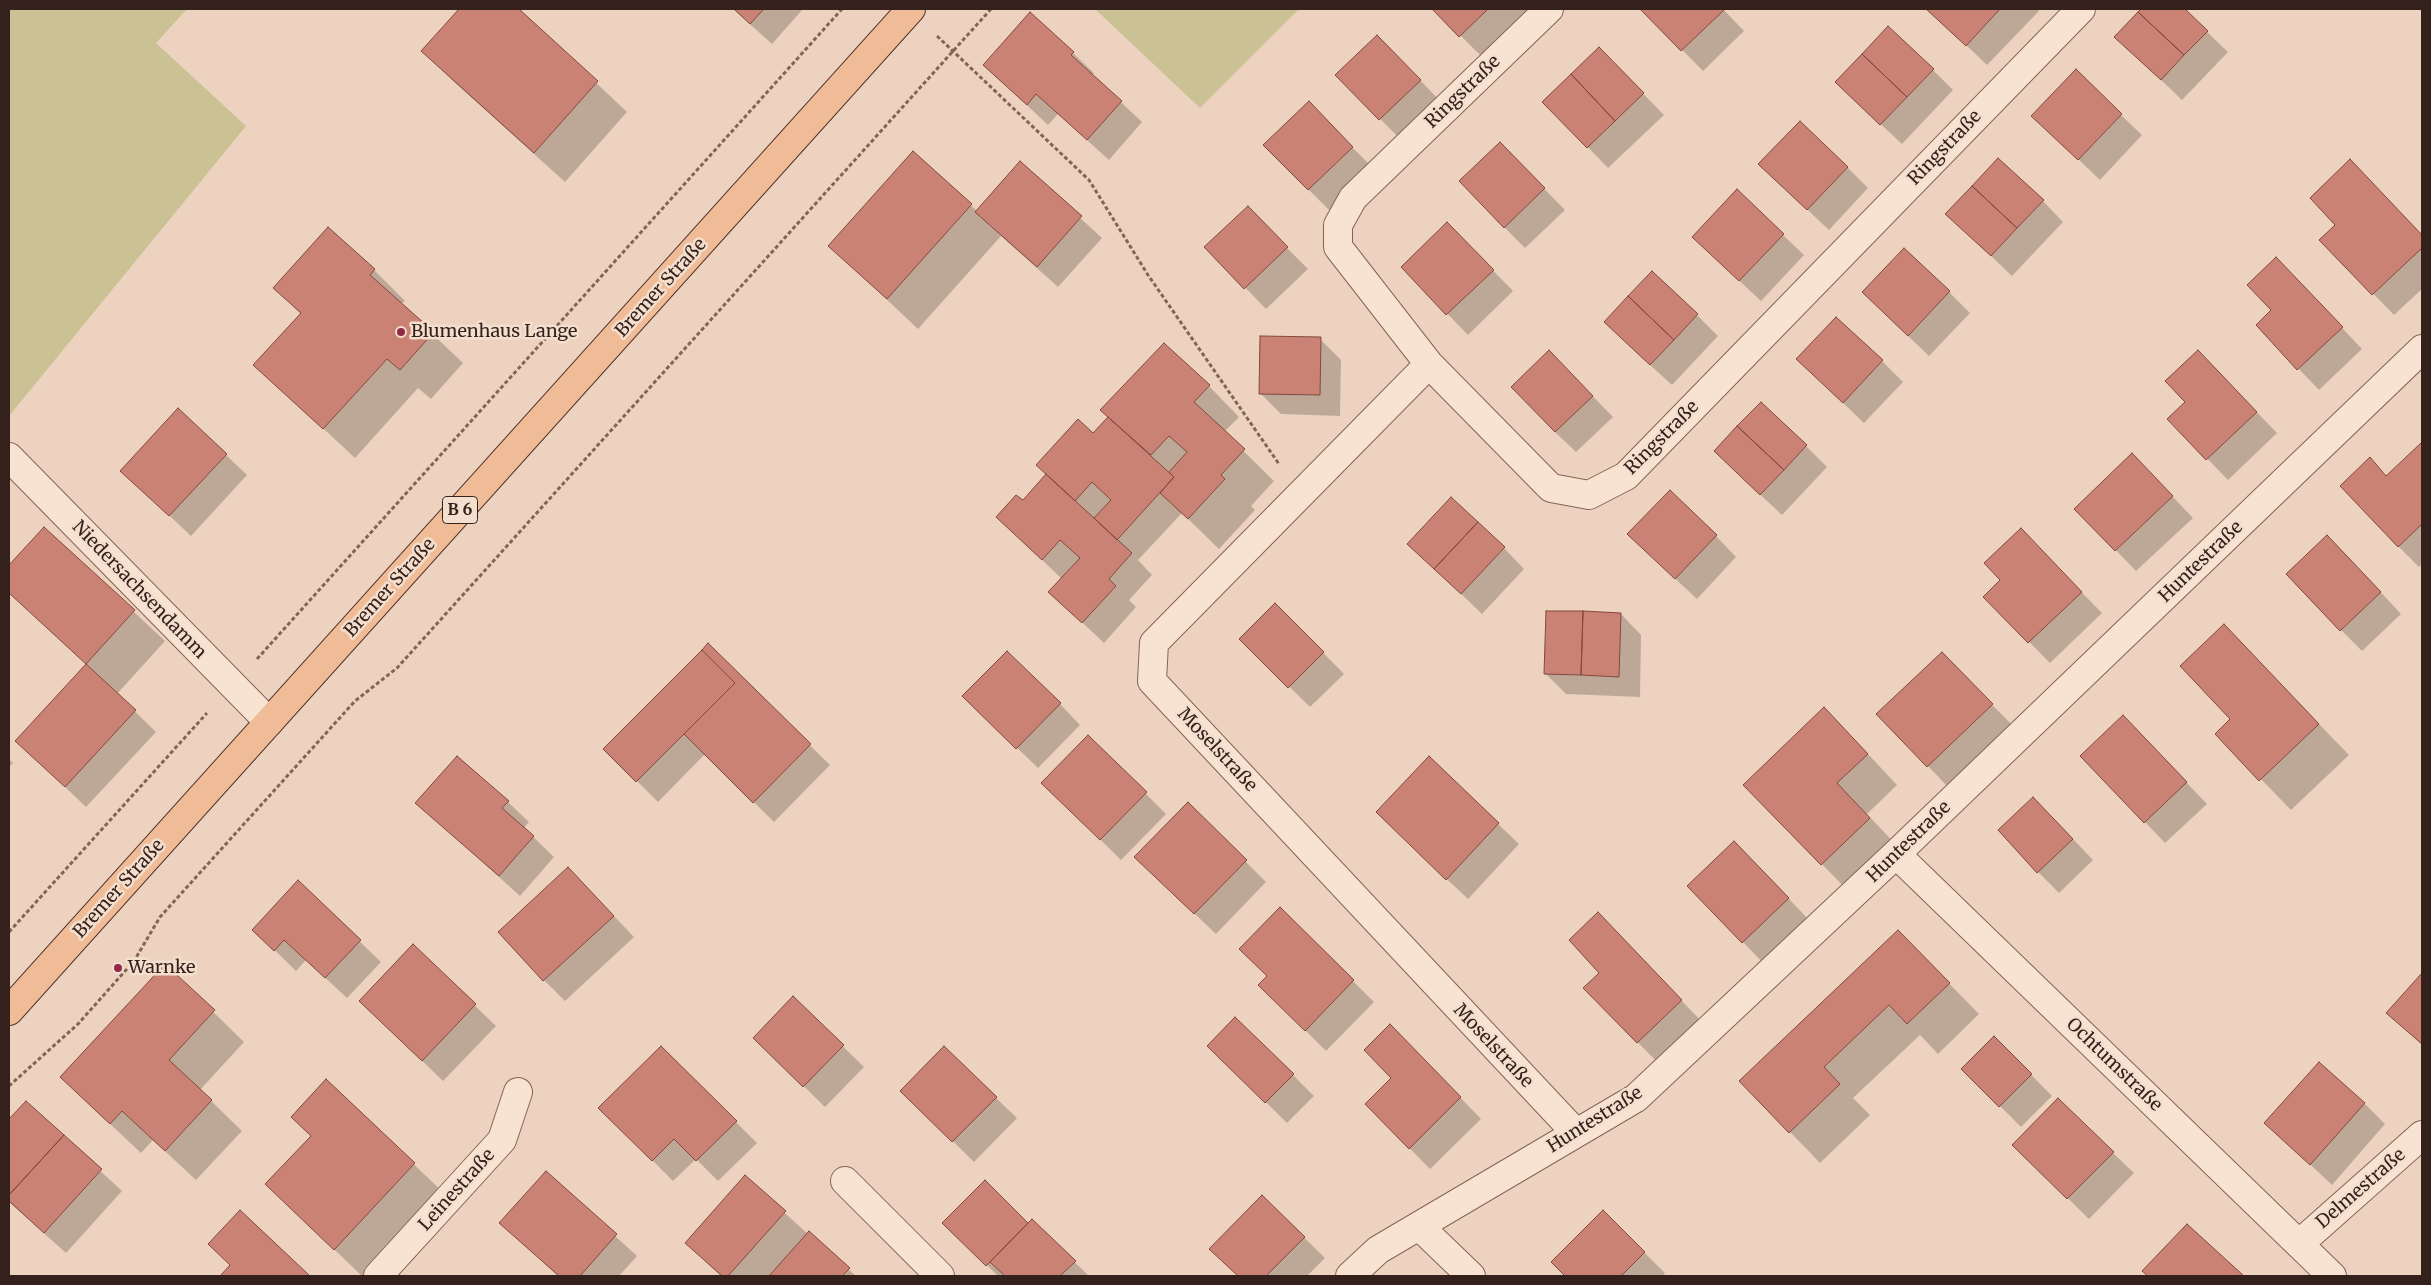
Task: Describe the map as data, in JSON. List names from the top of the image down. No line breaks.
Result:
{"streets":{"main road":["Bremer Straße","B 6"],"street":["Ringstraße","Huntestraße","Niedersachsendamm","Moselstraße","Ochtumstraße","Delmestraße","Leinestraße"]},"crossings":[["Ringstraße","Moselstraße"],["Bremer Straße","Niedersachsendamm"],["Huntestraße","Moselstraße"],["Huntestraße","Ochtumstraße"],["Ochtumstraße","Delmestraße"]],"places":["Blumenhaus Lange","Warnke"]}
